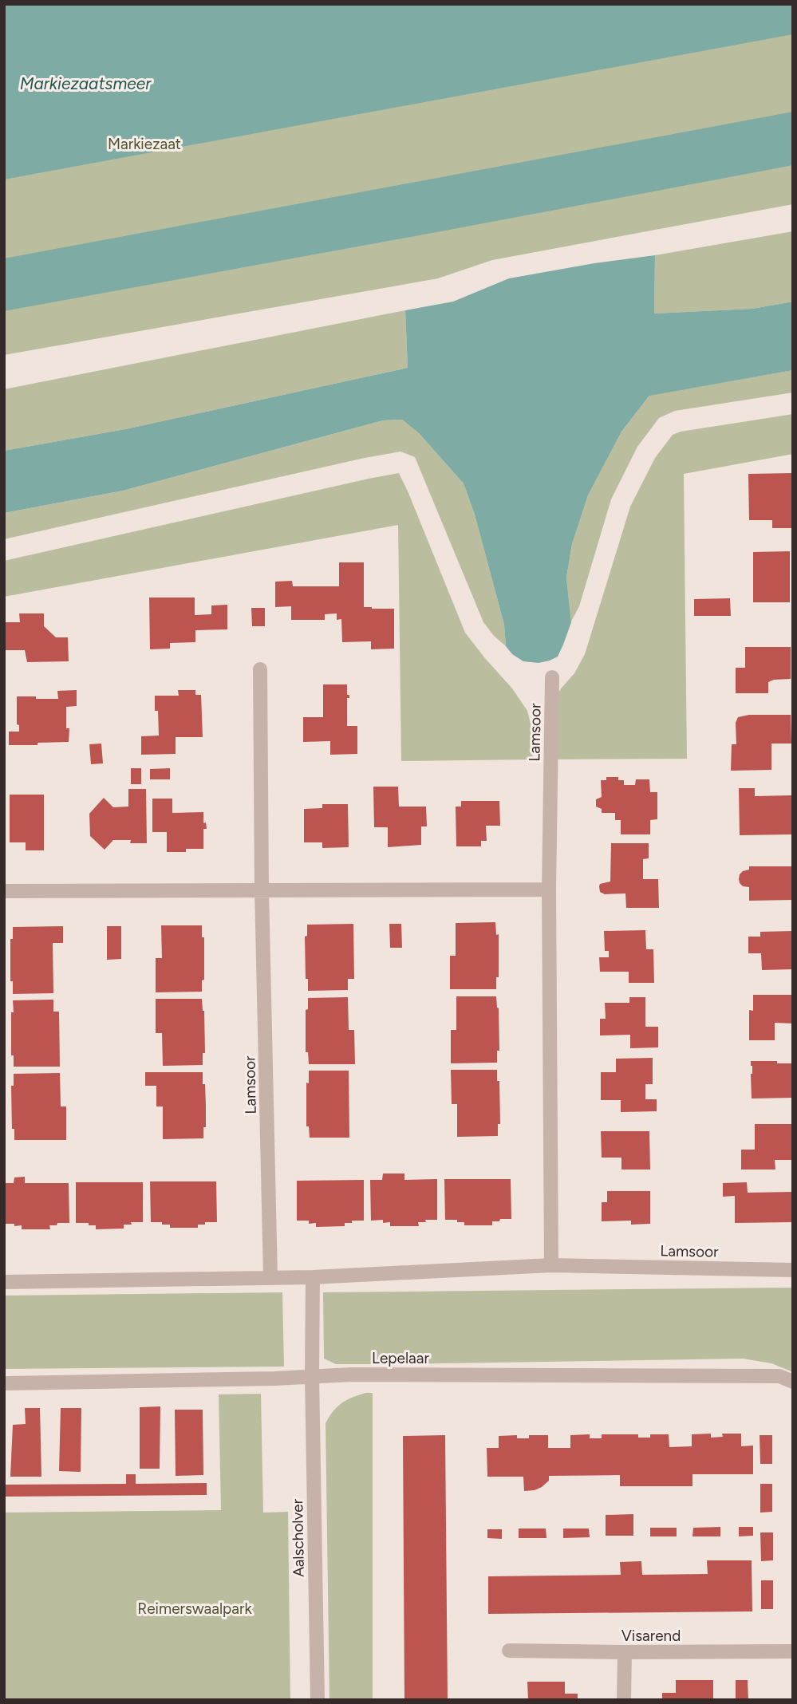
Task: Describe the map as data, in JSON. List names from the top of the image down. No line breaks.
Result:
{"streets":{"street":["Lamsoor","Lepelaar","Aalscholver","Visarend"]},"crossings":[["Lepelaar","Aalscholver"]],"water":["Markiezaatsmeer"],"parks":["Markiezaat","Reimerswaalpark"]}
